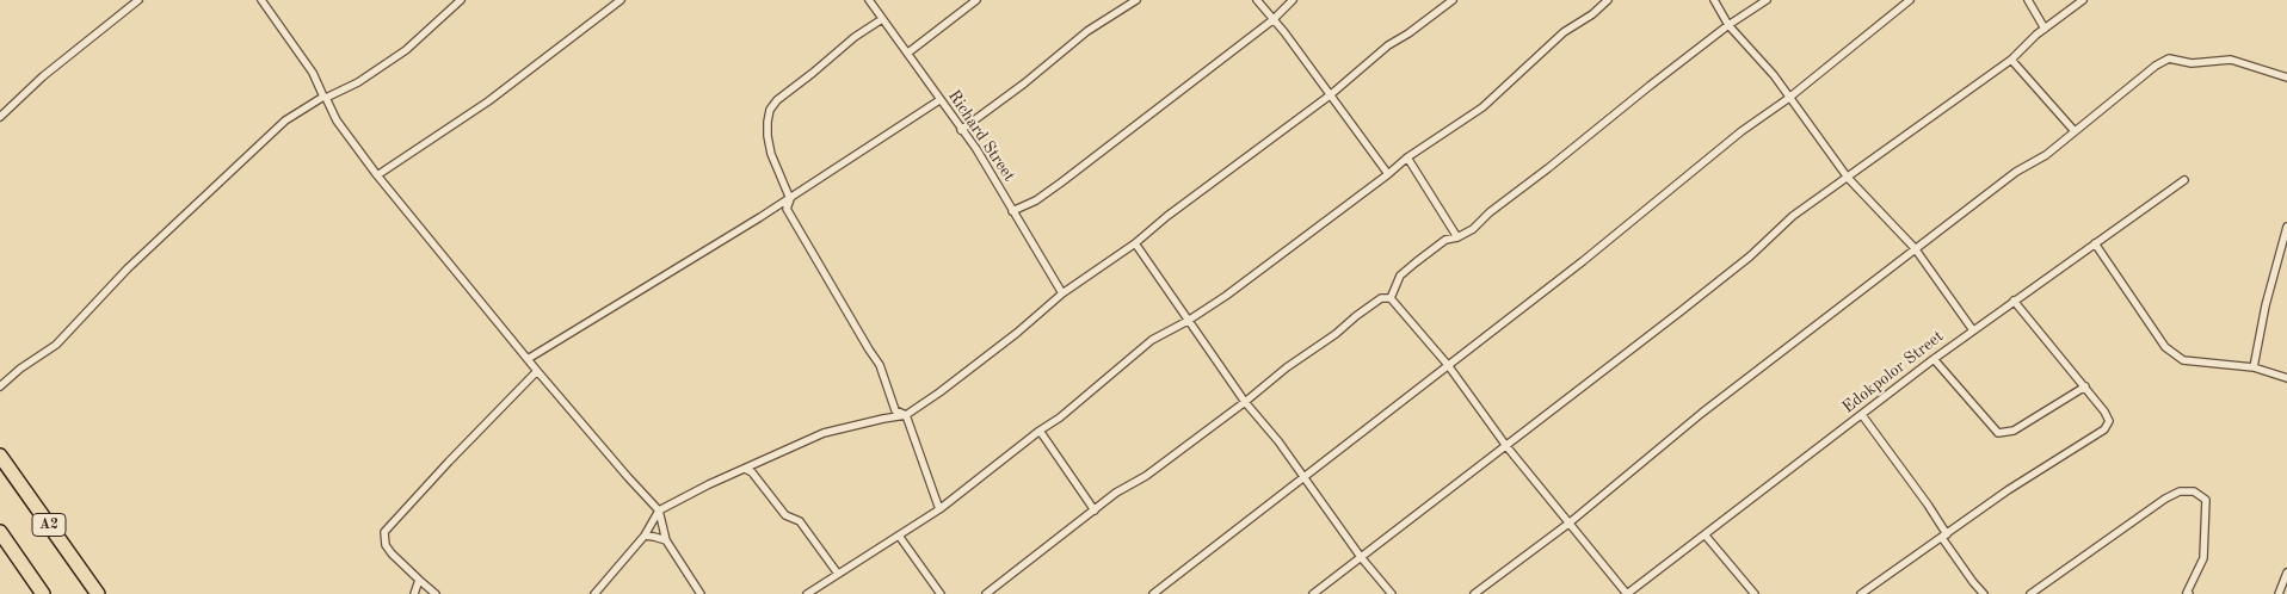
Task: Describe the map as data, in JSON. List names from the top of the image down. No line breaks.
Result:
{"streets":{"highway":["A2"],"street":["Richard Street","Edokpolor Street"]}}
